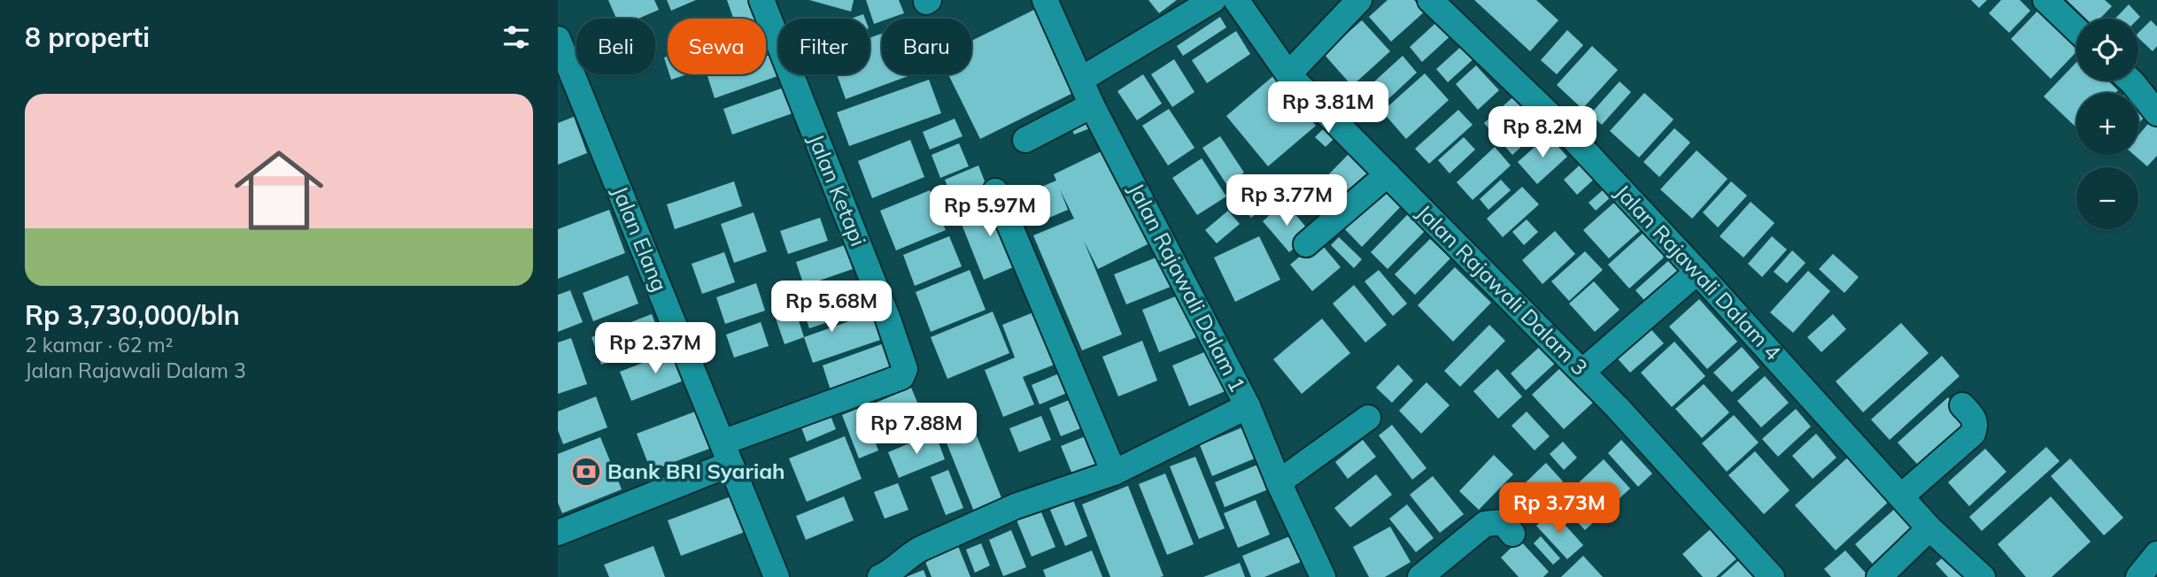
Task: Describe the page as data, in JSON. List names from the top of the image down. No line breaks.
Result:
{"streets":{"street":["Jalan Ketapi","Jalan Elang","Jalan Rajawali Dalam 4","Jalan Rajawali Dalam 1","Jalan Rajawali Dalam 3"]},"crossings":[["Jalan Ketapi","Jalan Elang"]],"places":{"bank":["Bank BRI Syariah"]},"page":{"heading":"8 properti","map_buttons":["+","−"],"chip":["Beli","Sewa","Filter","Baru"],"list":[{"name":"Rp 3,730,000/bln","note":"2 kamar · 62 m² · Jalan Rajawali Dalam 3"}],"price":["Rp 3.81M","Rp 8.2M","Rp 3.77M","Rp 5.97M","Rp 5.68M","Rp 2.37M","Rp 7.88M","Rp 3.73M"]}}
